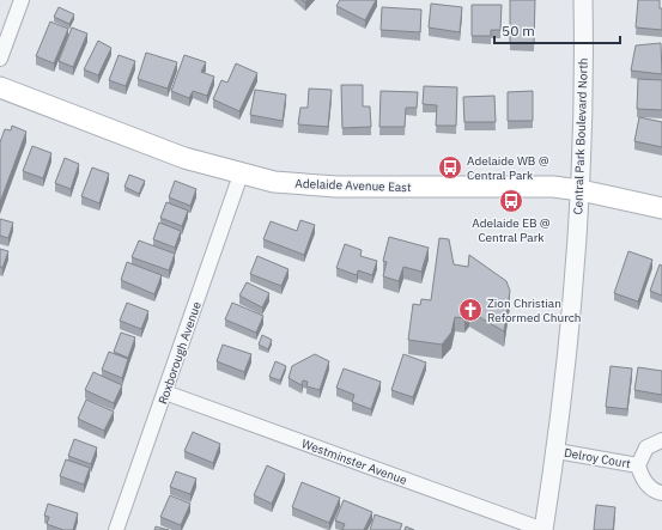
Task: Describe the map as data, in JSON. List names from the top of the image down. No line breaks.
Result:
{"streets":{"main road":["Adelaide Avenue East"],"street":["Central Park Boulevard North","Roxborough Avenue","Delroy Court","Westminster Avenue"]},"crossings":[["Central Park Boulevard North","Adelaide Avenue East"],["Central Park Boulevard North","Delroy Court"],["Central Park Boulevard North","Westminster Avenue"],["Adelaide Avenue East","Roxborough Avenue"],["Roxborough Avenue","Westminster Avenue"]],"places":{"bus stop":["Adelaide WB @ Central Park","Adelaide EB @ Central Park"],"church":["Zion Christian Reformed Church"]},"scale_bar":"50 m"}
